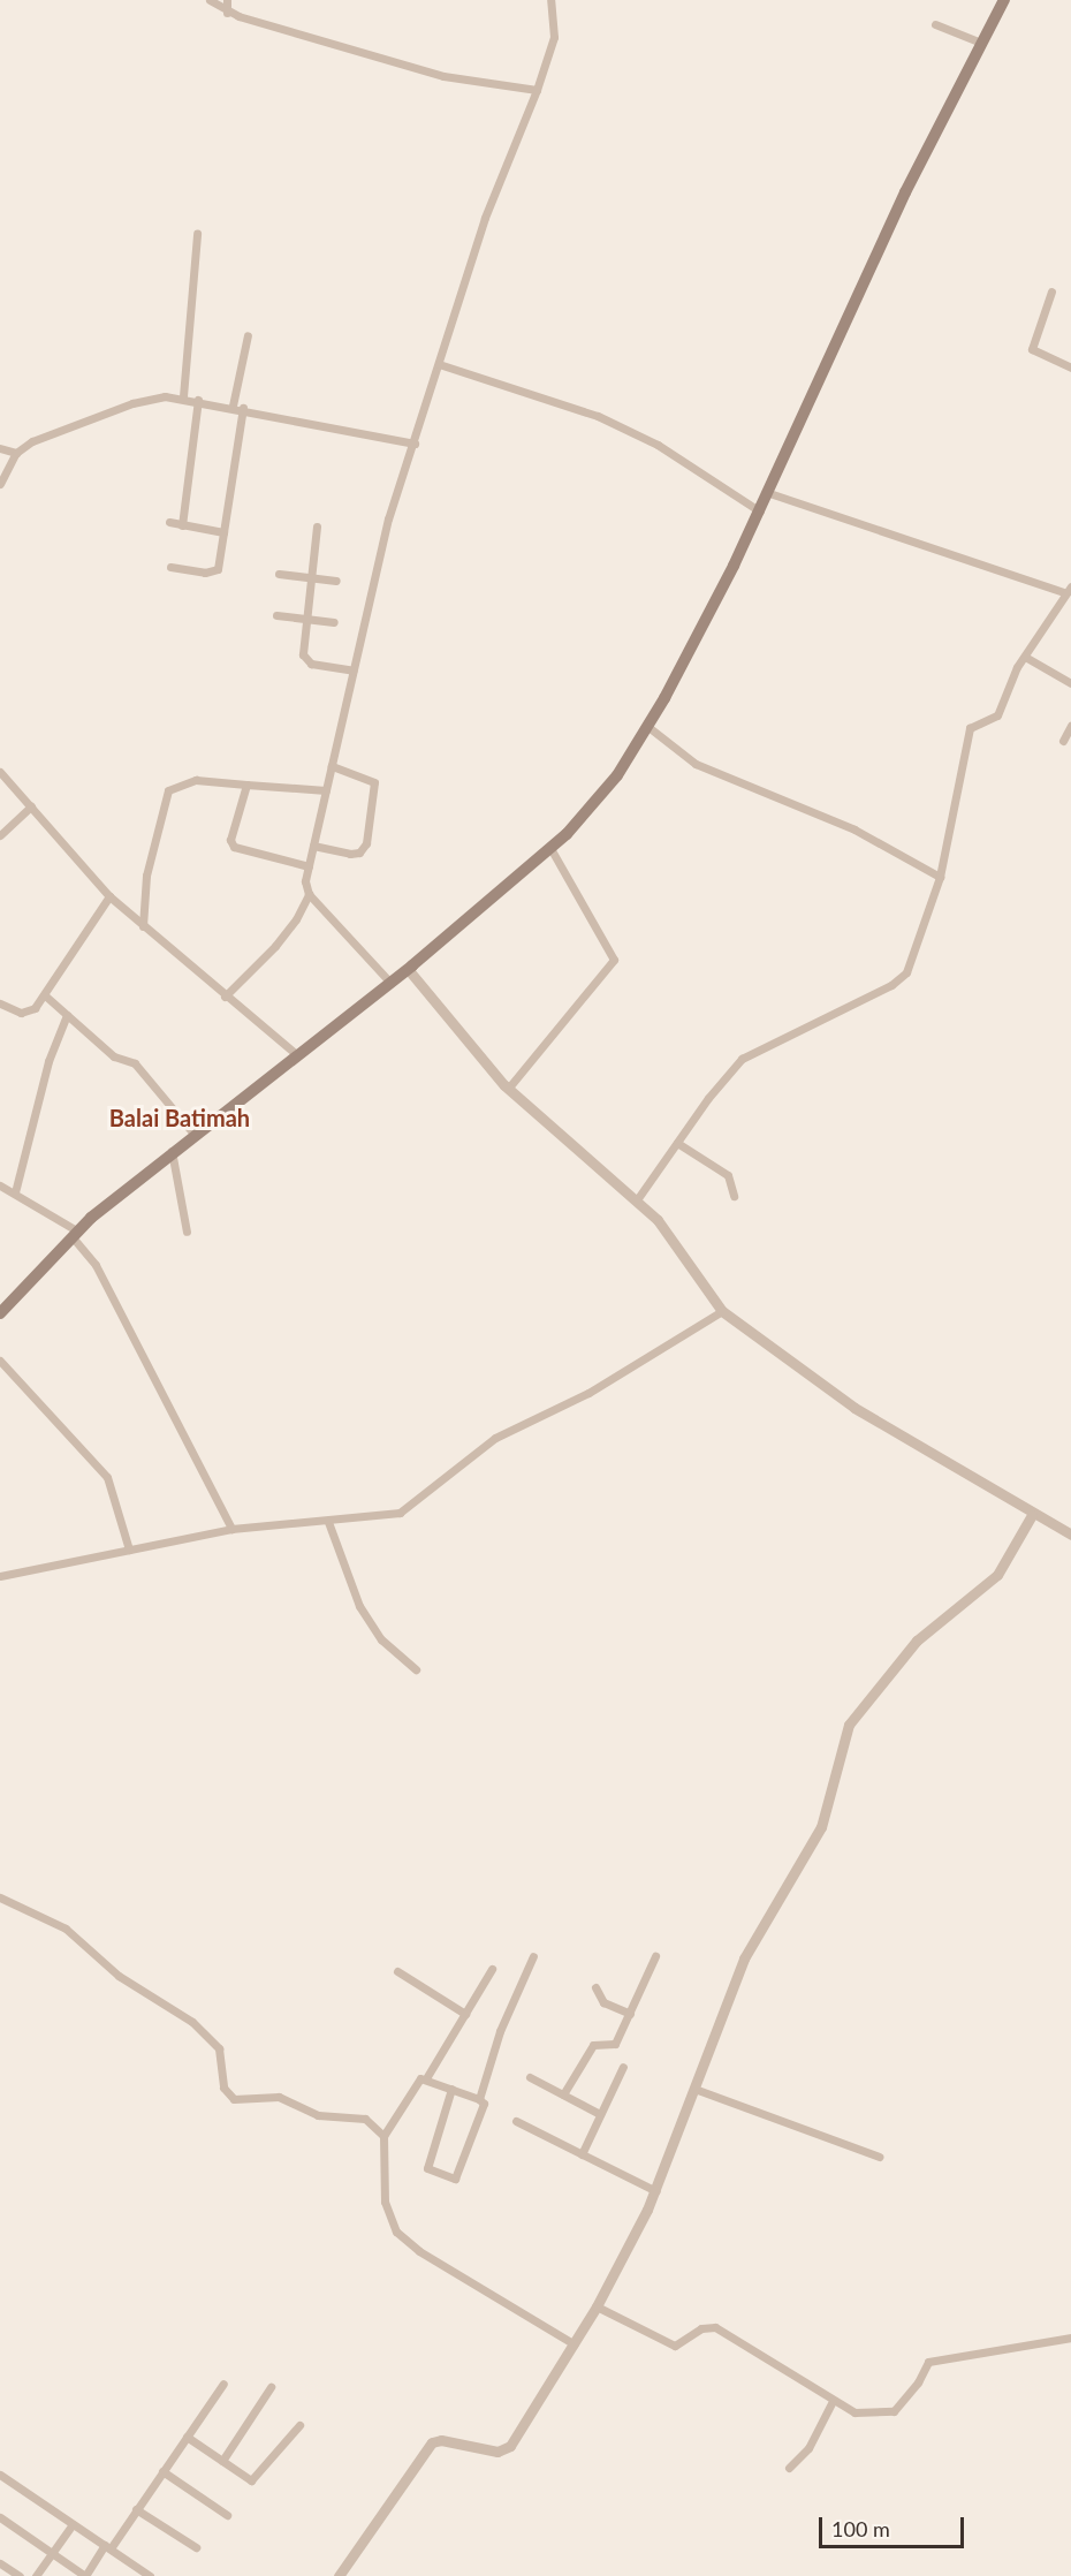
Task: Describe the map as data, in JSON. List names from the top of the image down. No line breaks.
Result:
{"districts":["Balai Batimah"],"scale_bar":"100 m"}
